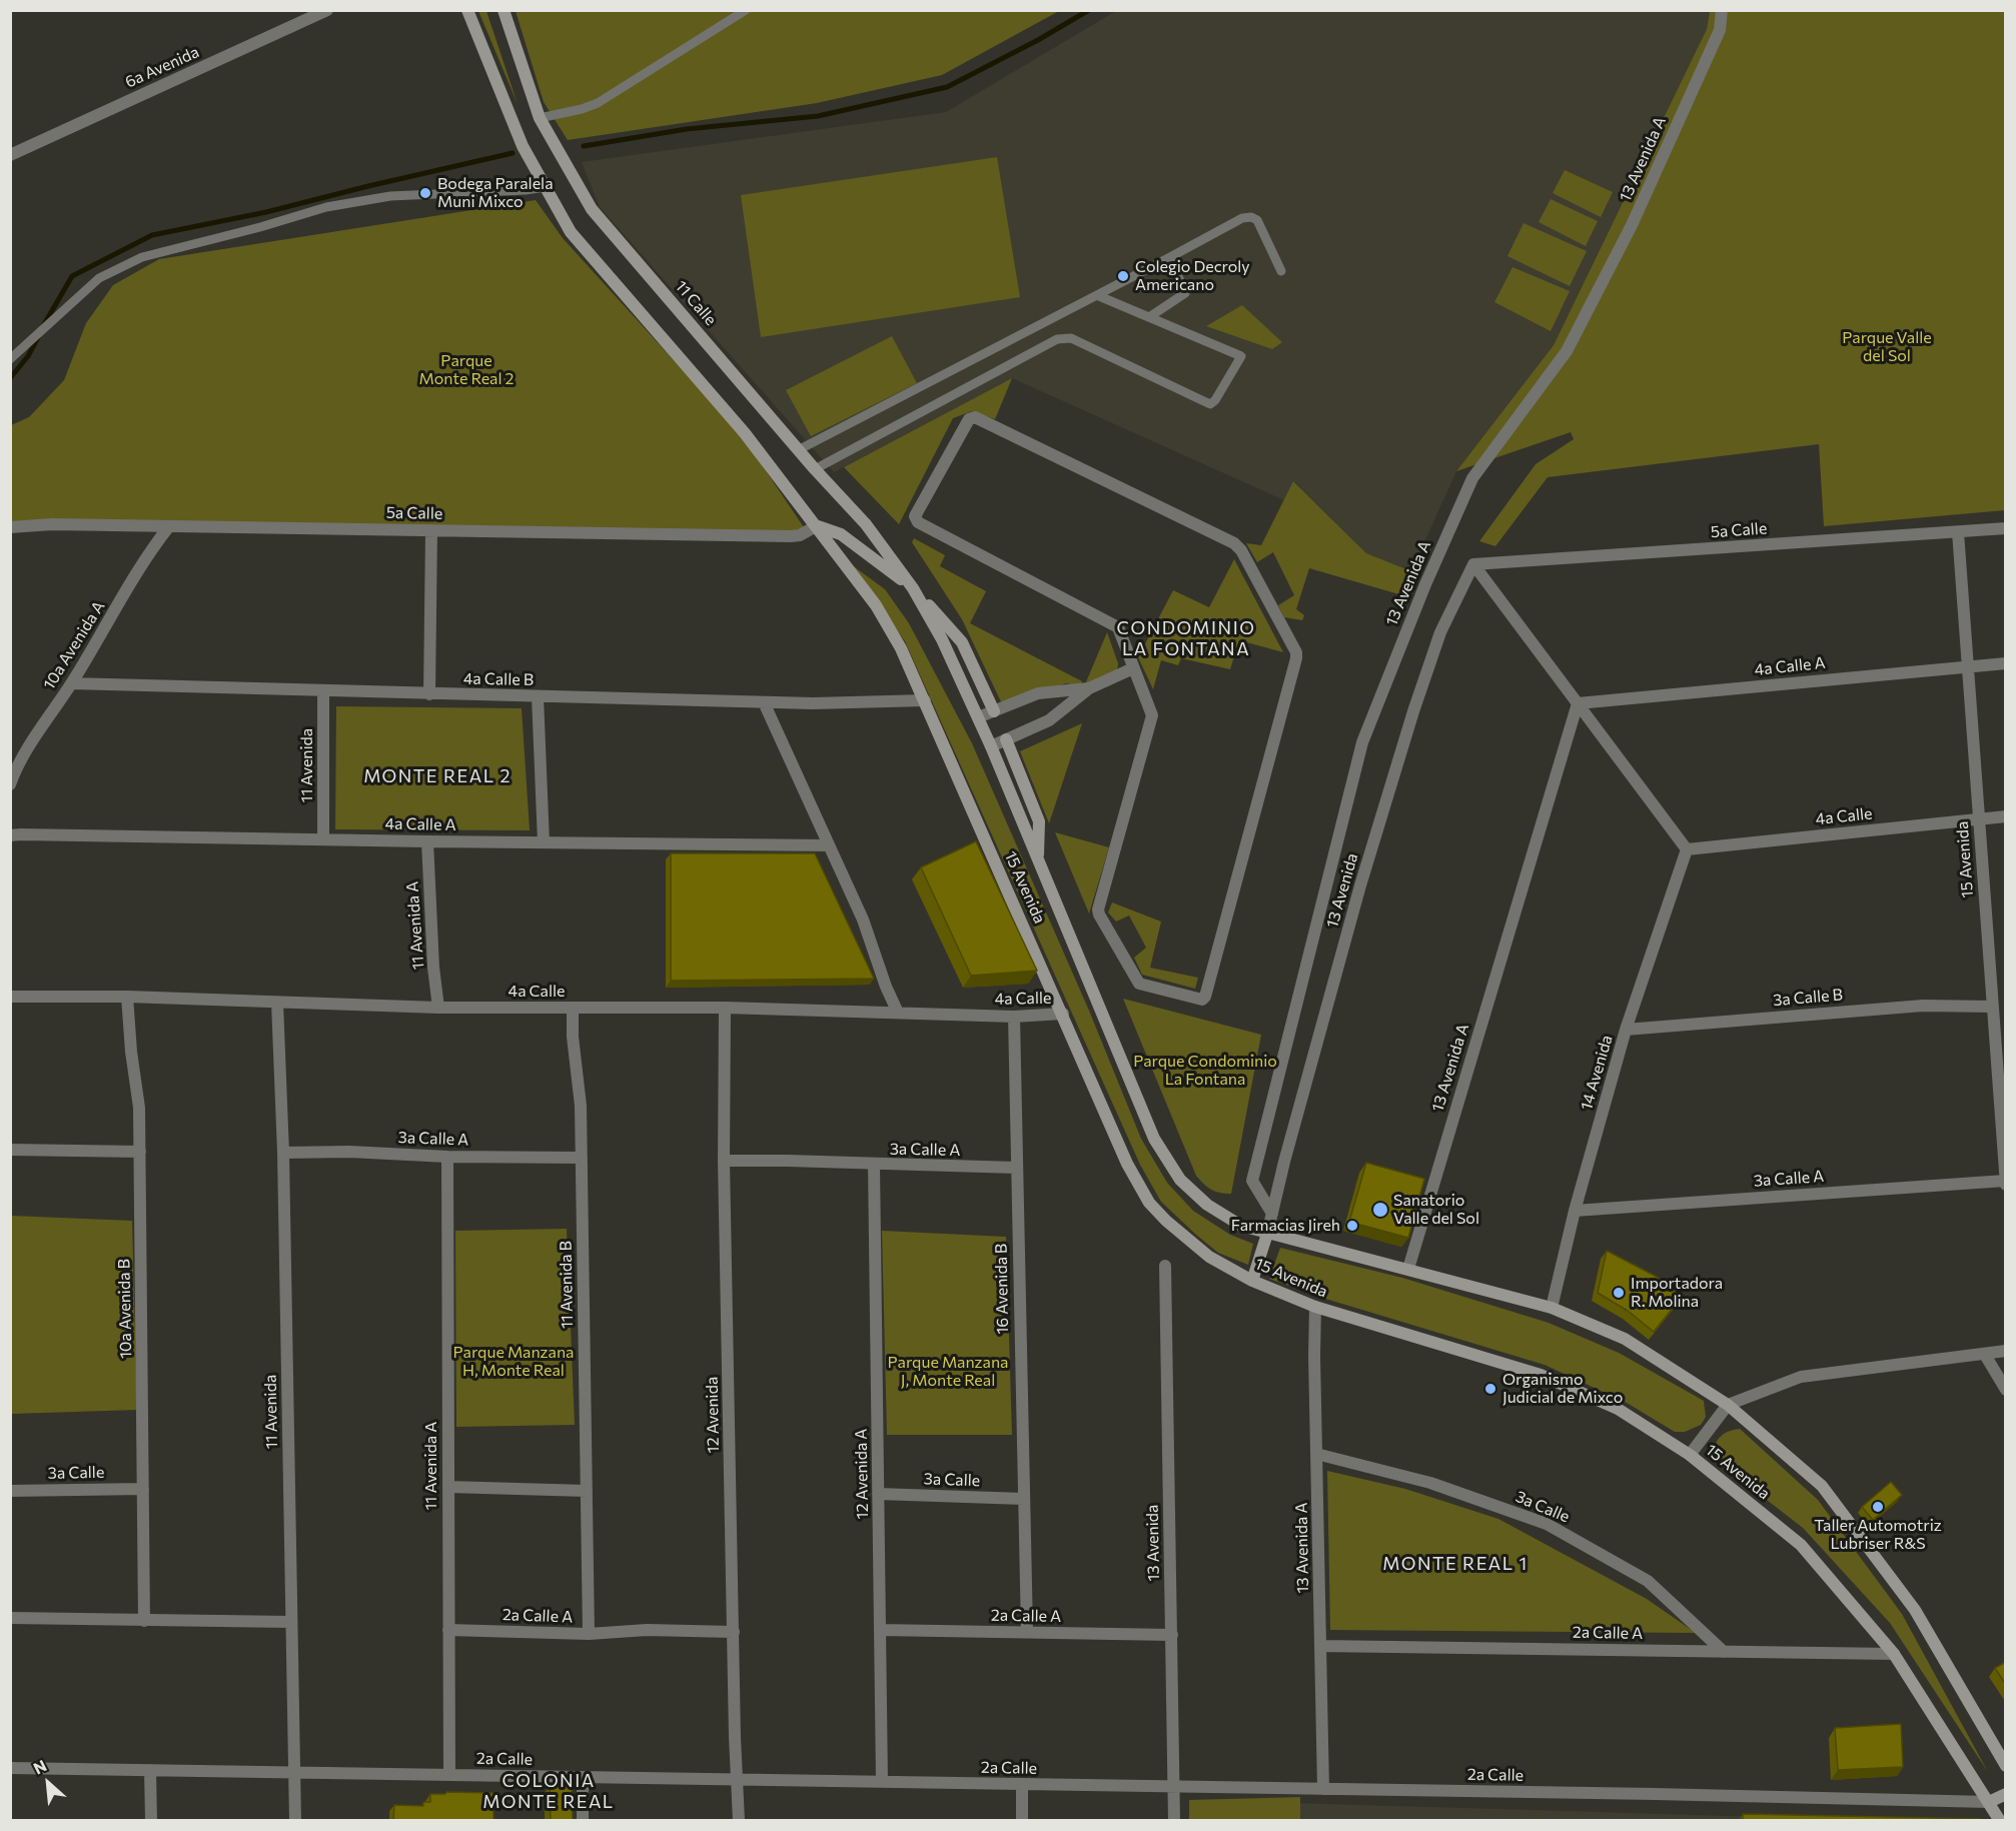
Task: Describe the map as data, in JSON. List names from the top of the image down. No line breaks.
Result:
{"streets":{"main road":["11 Calle","15 Avenida","2a Calle"],"street":["6a Avenida","13 Avenida A","5a Calle","10a Avenida A","4a Calle A","4a Calle B","11 Avenida","4a Calle","13 Avenida","11 Avenida A","3a Calle B","14 Avenida","3a Calle A","11 Avenida B","16 Avenida B","10a Avenida B","12 Avenida","3a Calle","12 Avenida A","2a Calle A"]},"crossings":[["13 Avenida A","4a Calle A"],["13 Avenida A","15 Avenida"],["13 Avenida A","13 Avenida"],["13 Avenida A","3a Calle"],["13 Avenida A","2a Calle A"],["13 Avenida A","2a Calle"],["11 Calle","15 Avenida"],["5a Calle","10a Avenida A"],["5a Calle","15 Avenida"],["5a Calle","13 Avenida"],["10a Avenida A","4a Calle B"],["4a Calle A","11 Avenida"],["4a Calle A","15 Avenida"],["4a Calle A","11 Avenida A"],["4a Calle B","11 Avenida"],["4a Calle B","15 Avenida"],["11 Avenida","4a Calle"],["11 Avenida","3a Calle A"],["11 Avenida","2a Calle"],["4a Calle","15 Avenida"],["4a Calle","11 Avenida A"],["4a Calle","14 Avenida"],["4a Calle","11 Avenida B"],["4a Calle","16 Avenida B"],["4a Calle","10a Avenida B"],["4a Calle","12 Avenida"],["15 Avenida","13 Avenida"],["15 Avenida","3a Calle B"],["15 Avenida","14 Avenida"],["15 Avenida","3a Calle A"],["15 Avenida","2a Calle A"],["15 Avenida","2a Calle"],["13 Avenida","2a Calle A"],["13 Avenida","2a Calle"],["11 Avenida A","3a Calle A"],["11 Avenida A","2a Calle A"],["11 Avenida A","2a Calle"],["3a Calle B","14 Avenida"],["14 Avenida","3a Calle A"],["3a Calle A","11 Avenida B"],["3a Calle A","16 Avenida B"],["3a Calle A","12 Avenida"],["3a Calle A","12 Avenida A"],["11 Avenida B","2a Calle A"],["16 Avenida B","3a Calle"],["16 Avenida B","2a Calle A"],["10a Avenida B","3a Calle"],["12 Avenida","2a Calle A"],["12 Avenida","2a Calle"],["3a Calle","12 Avenida A"],["3a Calle","2a Calle A"],["12 Avenida A","2a Calle A"],["12 Avenida A","2a Calle"]],"districts":["CONDOMINIO LA FONTANA","MONTE REAL 2","MONTE REAL 1","COLONIA MONTE REAL"],"parks":["Parque Valle del Sol","Parque Monte Real 2","Parque Condominio La Fontana","Parque Manzana H, Monte Real","Parque Manzana J, Monte Real"],"places":["Bodega Paralela Muni Mixco","Colegio Decroly Americano","Sanatorio Valle del Sol","Farmacias Jireh","Importadora R. Molina","Organismo Judicial de Mixco","Taller Automotriz Lubriser R&S"],"north":"top left"}
